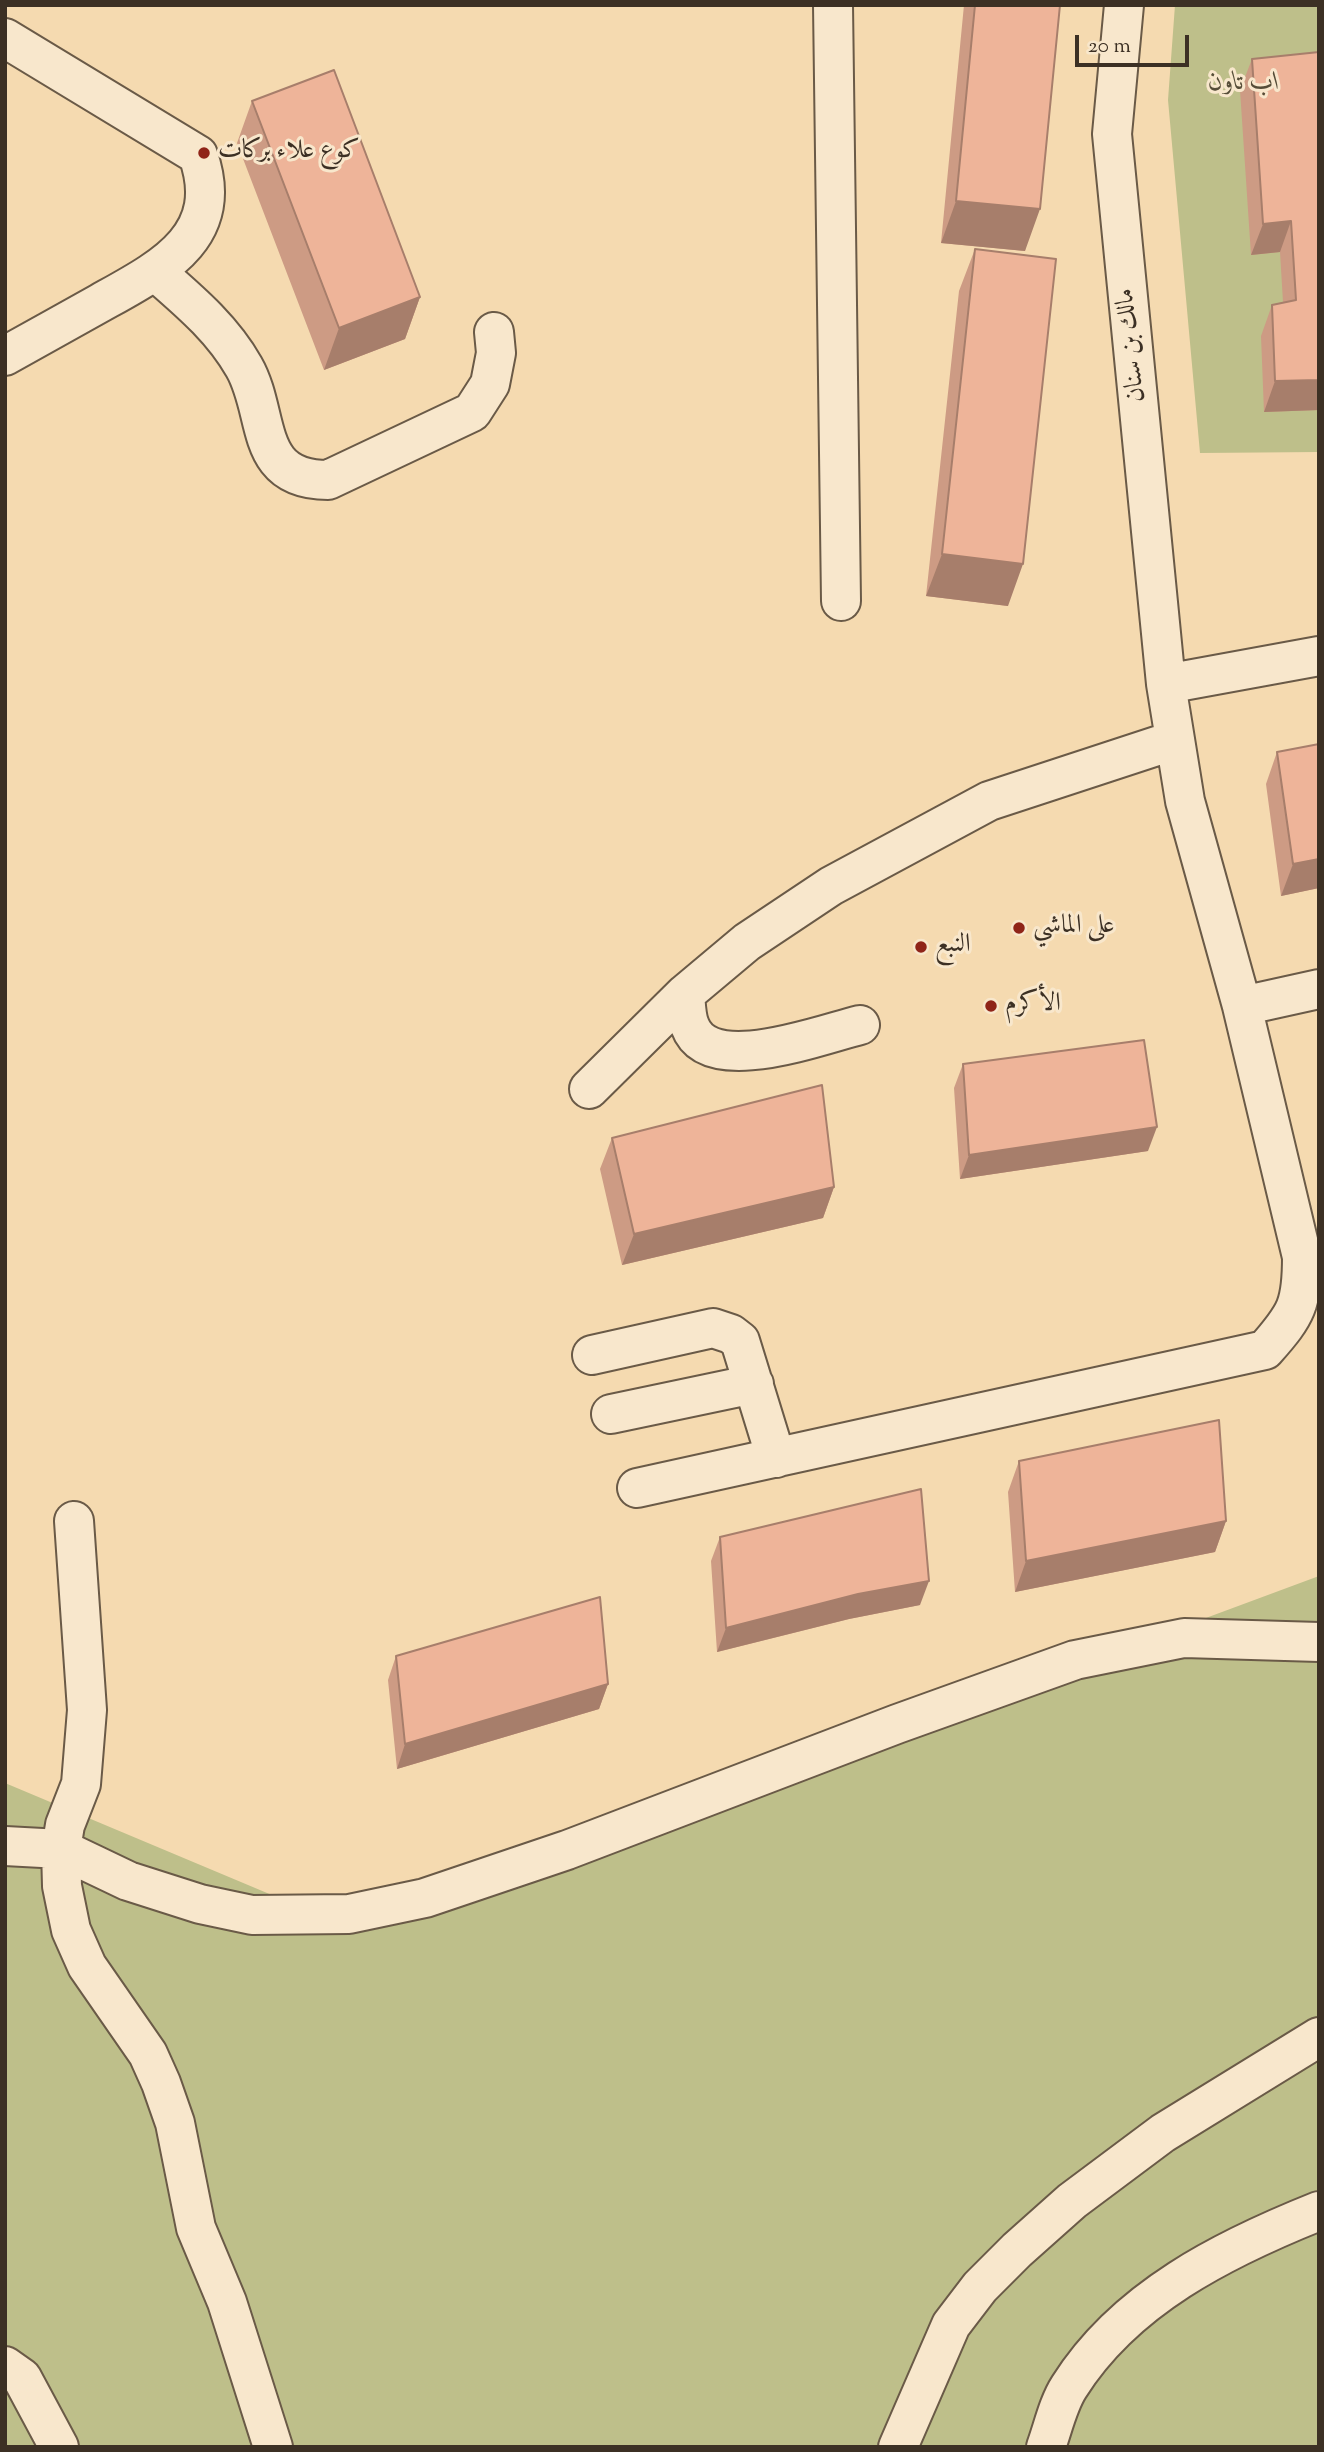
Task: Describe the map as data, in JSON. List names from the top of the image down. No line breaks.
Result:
{"streets":{"street":["مالك بن سنان"]},"parks":["اب تاون"],"places":["كوع علاء بركات","على الماشي","النبع","الأكرم"],"scale_bar":"20 m"}
